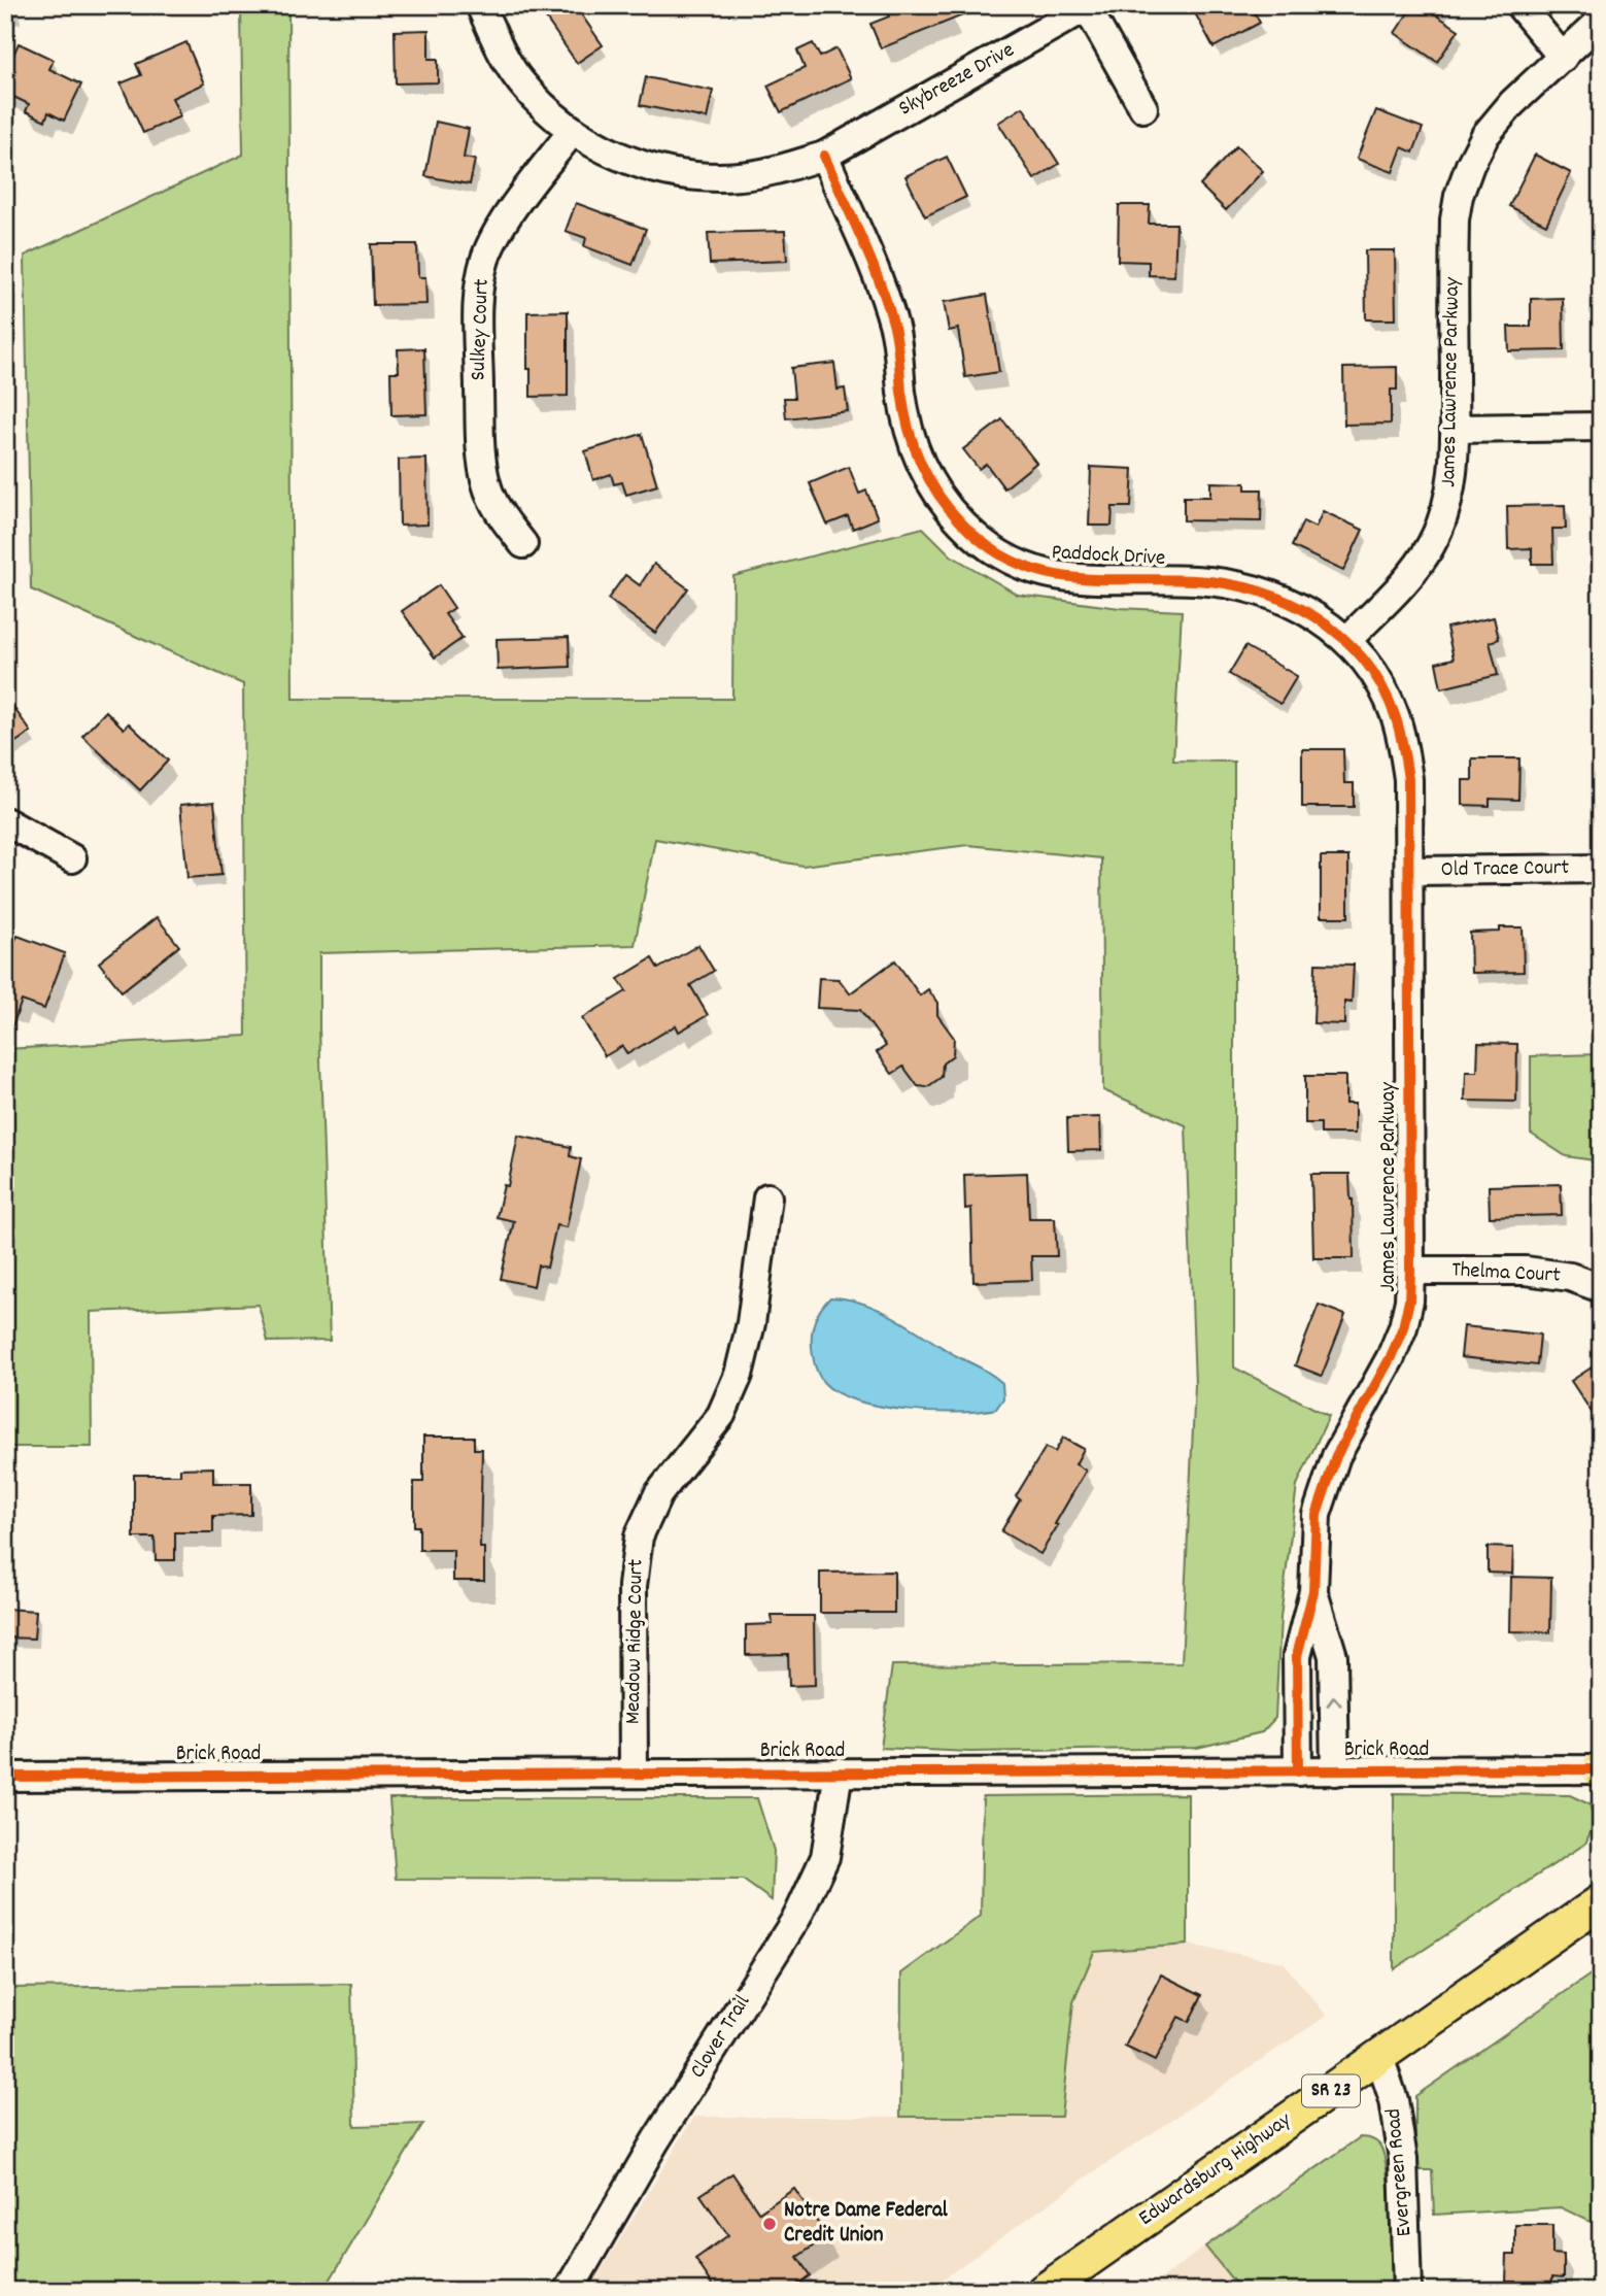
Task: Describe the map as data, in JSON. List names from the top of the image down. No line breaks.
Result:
{"streets":{"main road":["SR 23","Edwardsburg Highway"],"street":["Skybreeze Drive","Sulkey Court","James Lawrence Parkway","Paddock Drive","Old Trace Court","Thelma Court","Meadow Ridge Court","Brick Road","Clover Trail","Evergreen Road"]},"crossings":[["Skybreeze Drive","Sulkey Court"],["Skybreeze Drive","Paddock Drive"],["James Lawrence Parkway","Paddock Drive"],["James Lawrence Parkway","Old Trace Court"],["James Lawrence Parkway","Thelma Court"],["James Lawrence Parkway","Brick Road"],["Meadow Ridge Court","Brick Road"],["Brick Road","Clover Trail"],["Edwardsburg Highway","Evergreen Road"]],"places":["Notre Dame Federal Credit Union"]}
